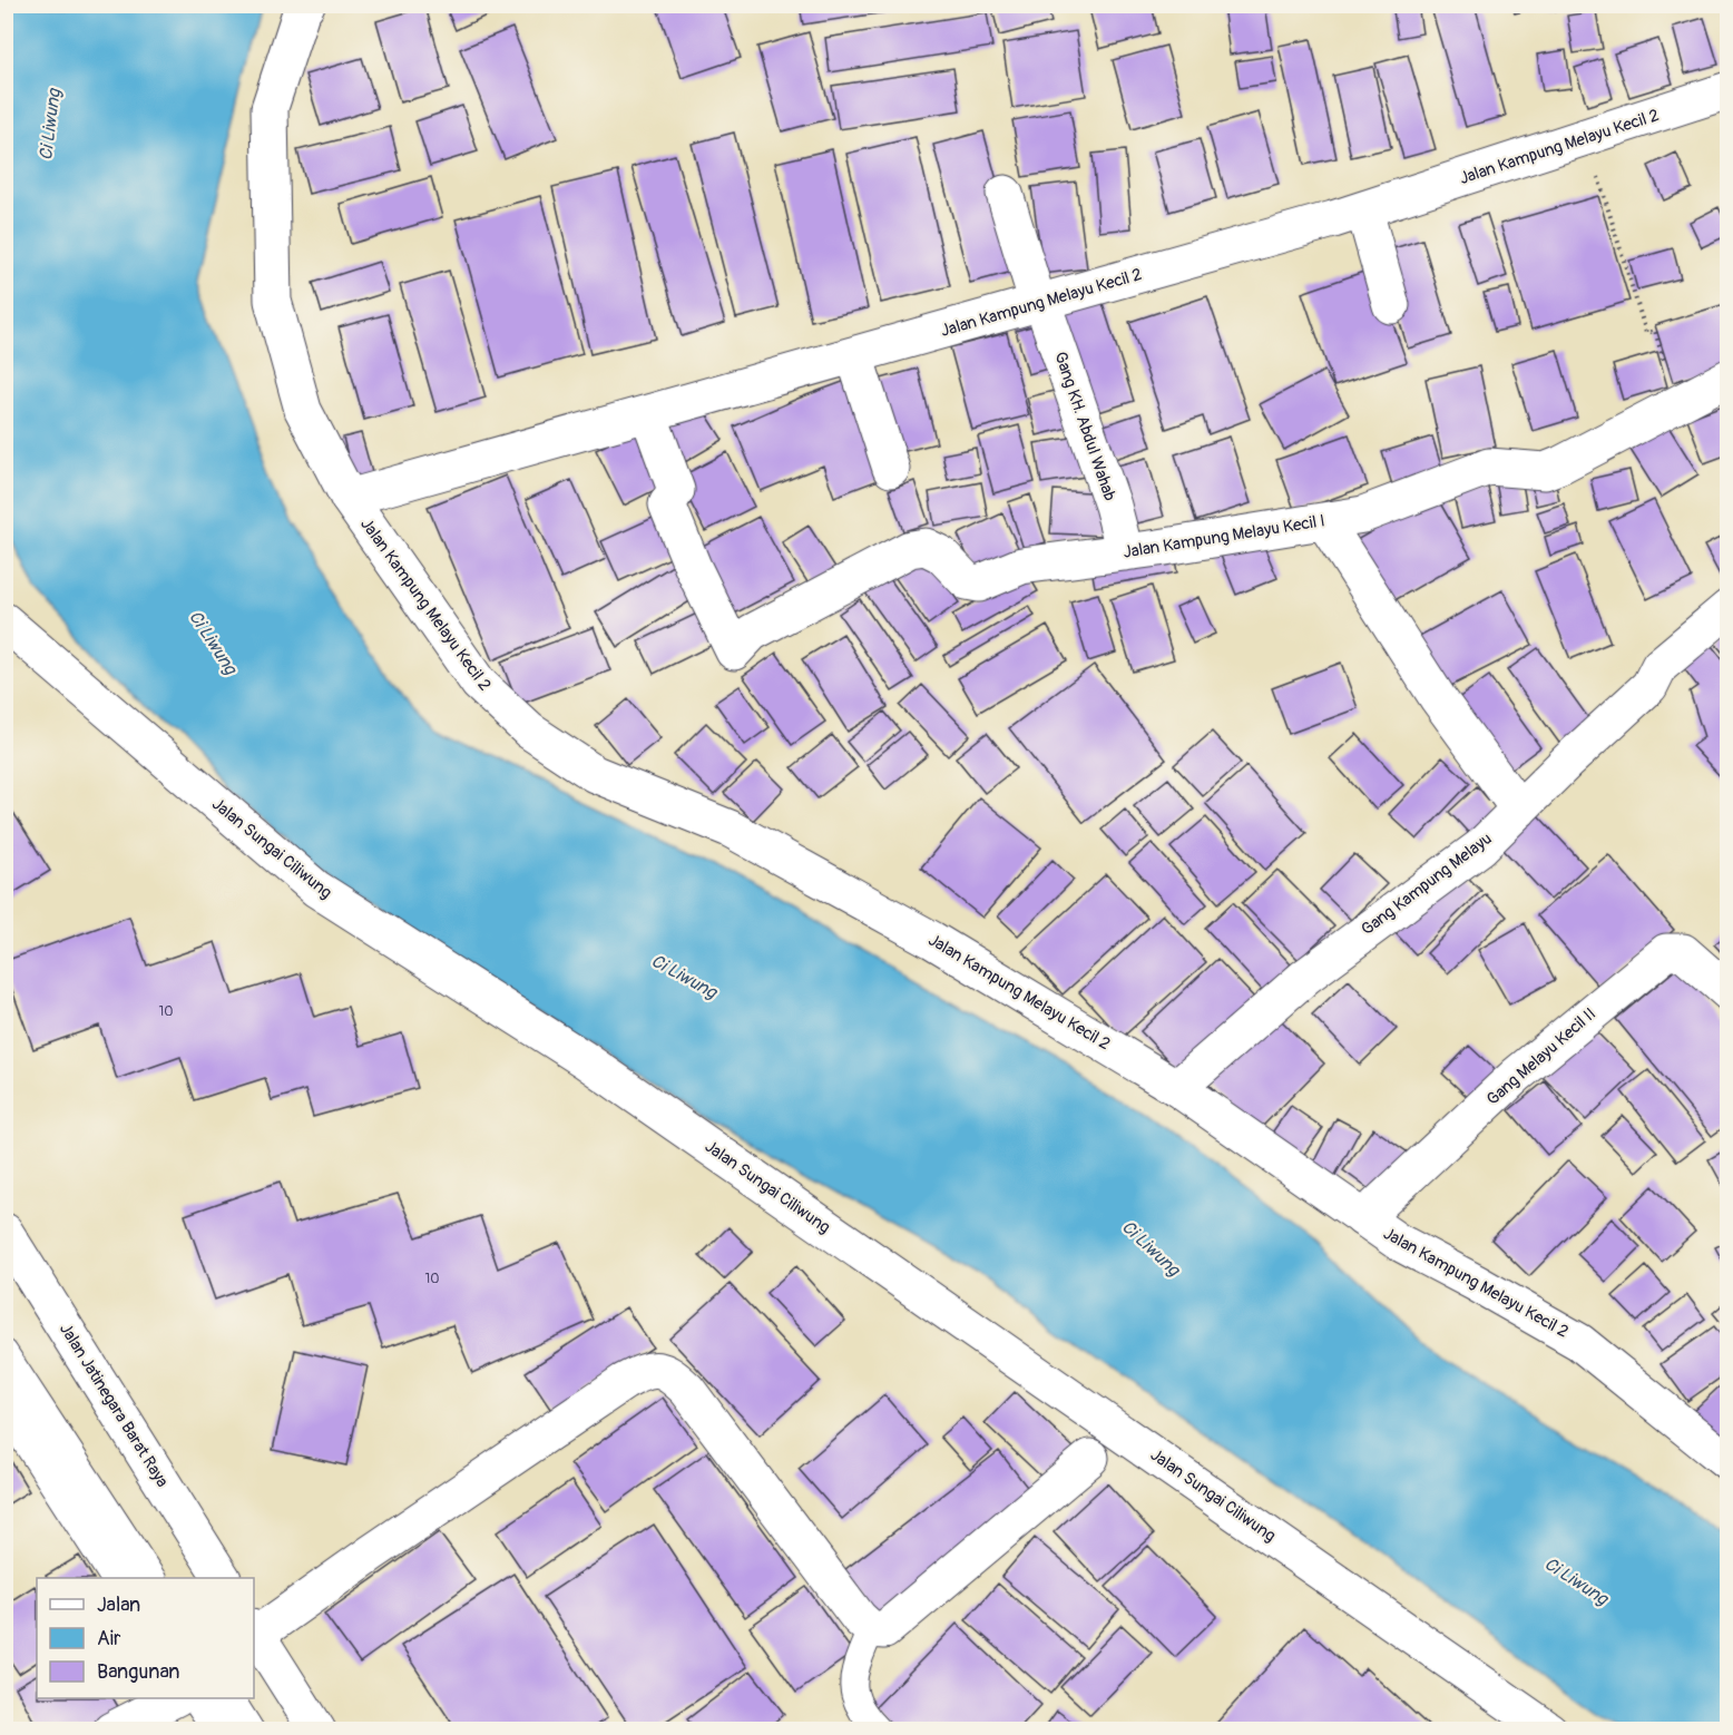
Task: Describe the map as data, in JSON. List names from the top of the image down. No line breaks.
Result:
{"streets":{"street":["Jalan Kampung Melayu Kecil 2","Gang KH. Abdul Wahab","Jalan Kampung Melayu Kecil I","Jalan Sungai Ciliwung","Gang Kampung Melayu","Gang Melayu Kecil II","Jalan Jatinegara Barat Raya"]},"crossings":[["Jalan Kampung Melayu Kecil 2","Gang KH. Abdul Wahab"],["Jalan Kampung Melayu Kecil 2","Jalan Kampung Melayu Kecil I"],["Jalan Kampung Melayu Kecil 2","Gang Kampung Melayu"],["Jalan Kampung Melayu Kecil 2","Gang Melayu Kecil II"],["Gang KH. Abdul Wahab","Jalan Kampung Melayu Kecil I"]],"water":["Ci Liwung"],"house_numbers":["10","10"],"legend":["Jalan","Air","Bangunan"]}
